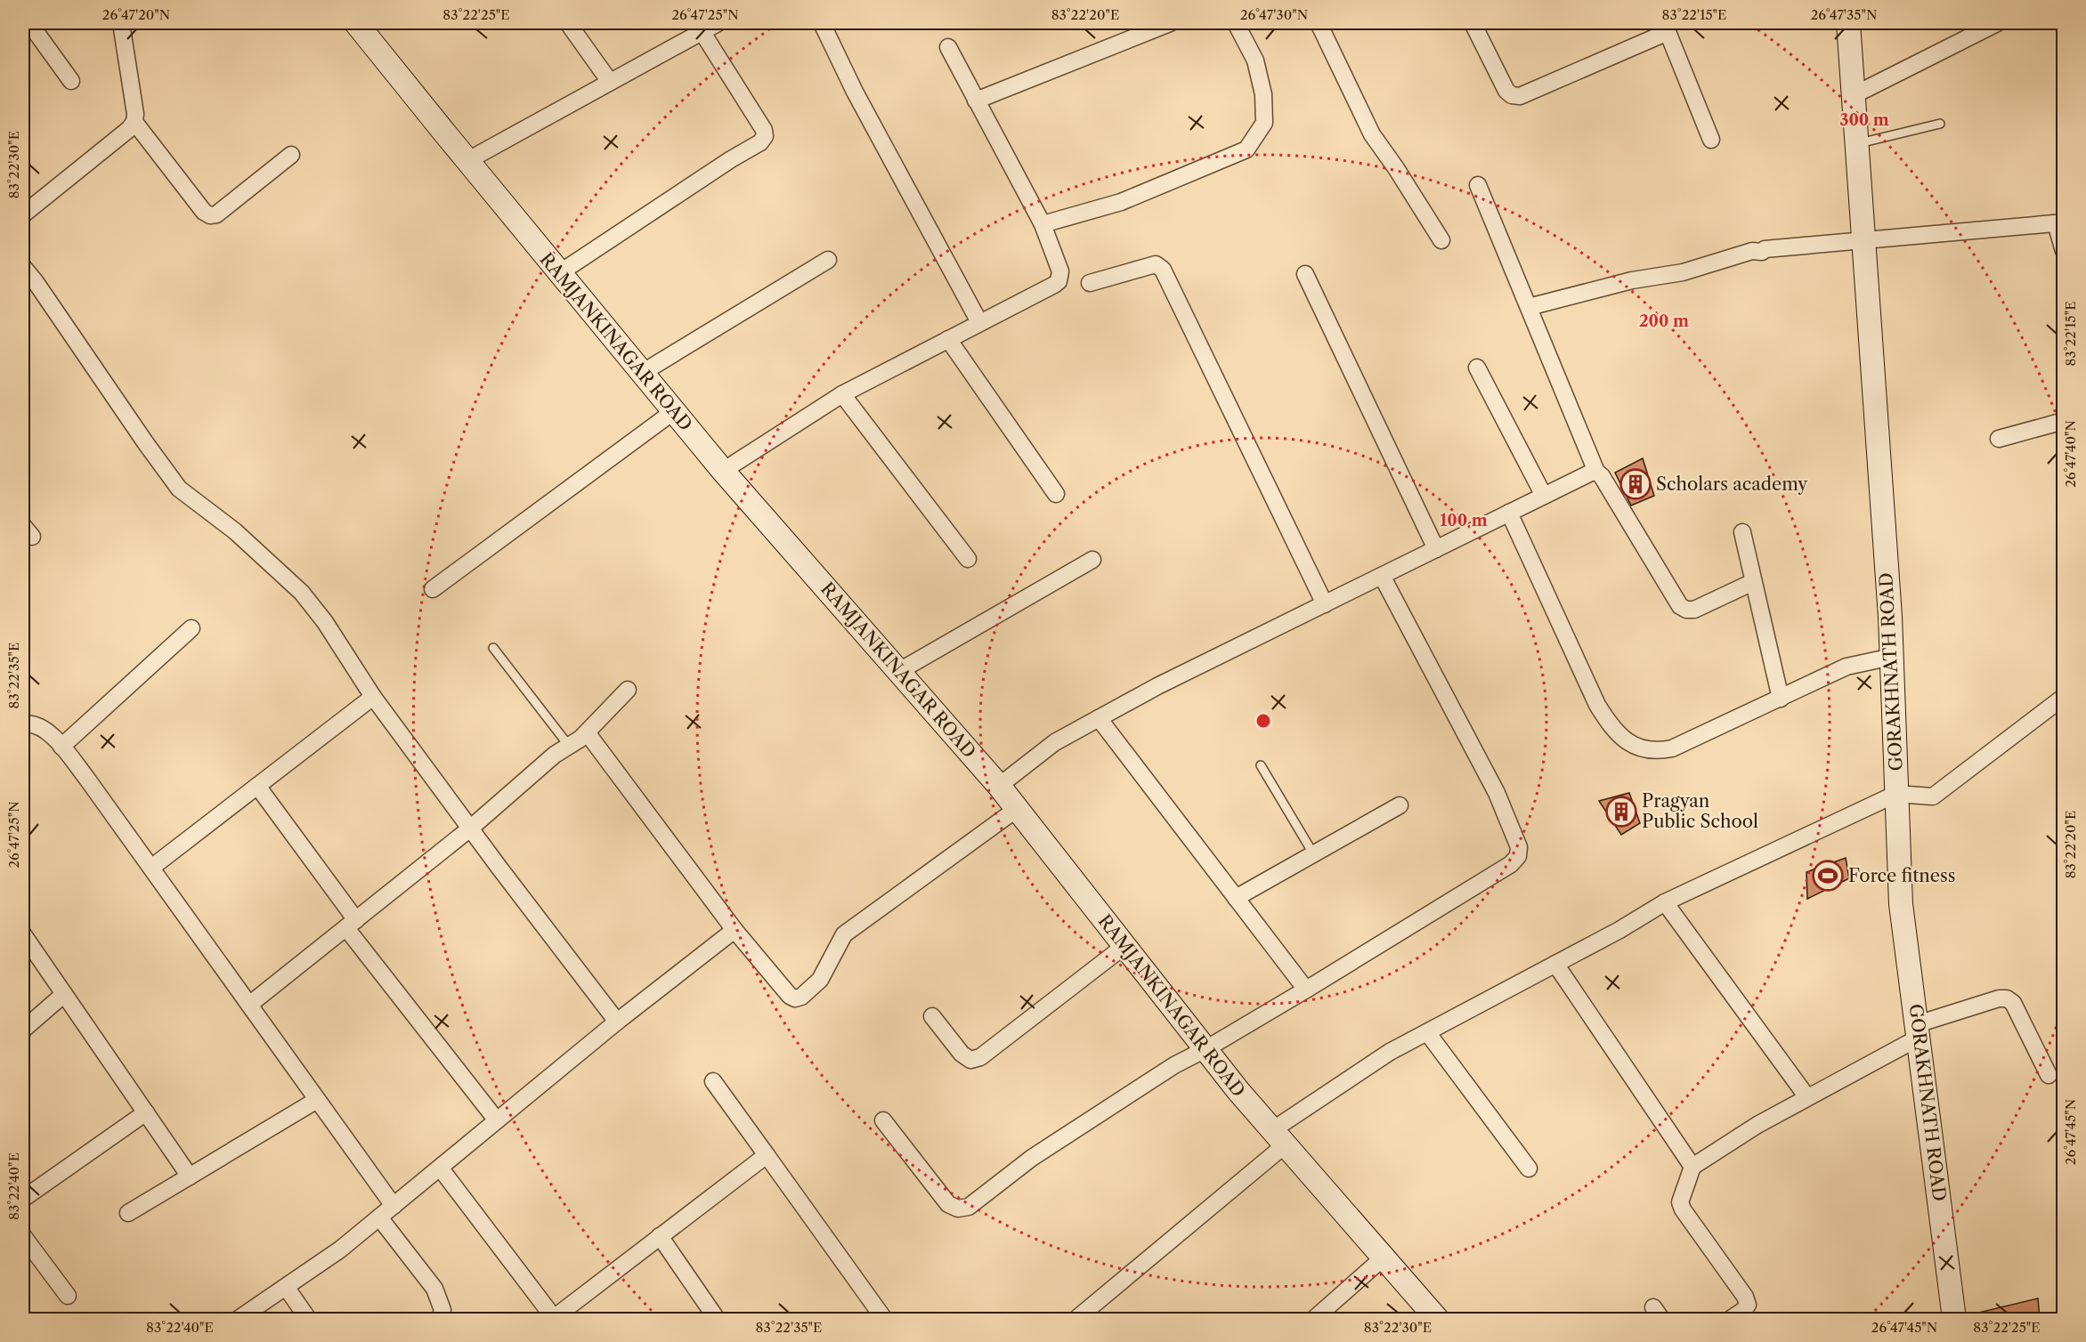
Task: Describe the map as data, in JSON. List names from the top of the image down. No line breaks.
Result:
{"streets":{"street":["RAMJANKINAGAR ROAD","GORAKHNATH ROAD"]},"places":{"building":["Scholars academy","Pragyan Public School"],"sports":["Force fitness"]},"coordinates":["26°47'20\"N","83°22'25\"E","26°47'25\"N","83°22'20\"E","26°47'30\"N","83°22'15\"E","26°47'35\"N","83°22'30\"E","26°47'40\"N","83°22'35\"E","26°47'45\"N","83°22'40\"E"],"rings":["300 m","200 m","100 m"]}
